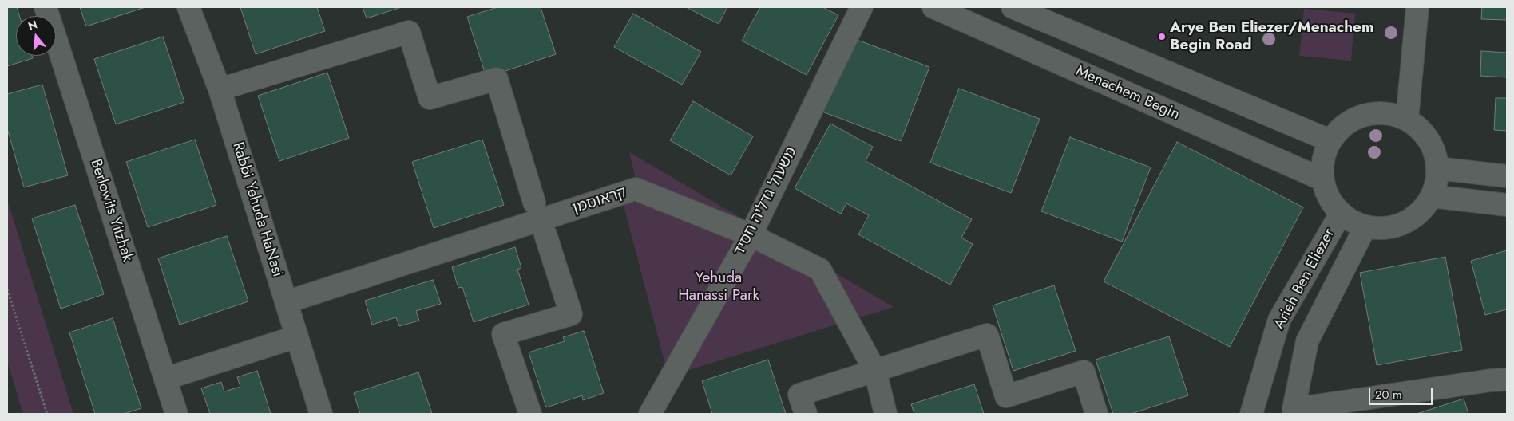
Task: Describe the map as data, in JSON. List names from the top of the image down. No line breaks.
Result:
{"streets":{"street":["Menachem Begin","קראוסמן","משעול גדליה חסיד","Rabbi Yehuda HaNasi","Berlowits Yitzhak","Arieh Ben Eliezer"]},"crossings":[["Menachem Begin","Arieh Ben Eliezer"],["קראוסמן","משעול גדליה חסיד"],["קראוסמן","Rabbi Yehuda HaNasi"]],"parks":["Yehuda Hanassi Park"],"places":["Arye Ben Eliezer/Menachem Begin Road"],"scale_bar":"20 m","north":"top"}
